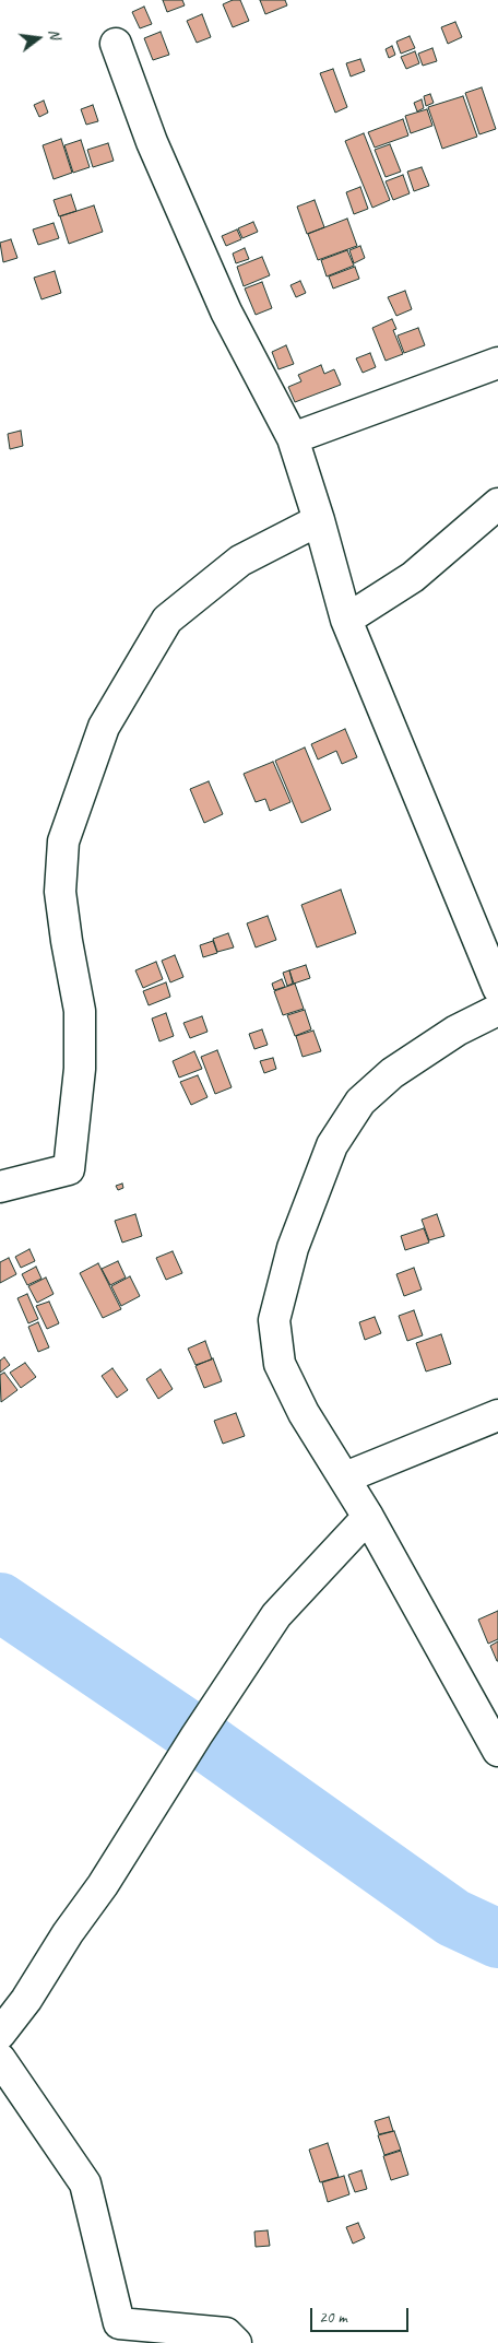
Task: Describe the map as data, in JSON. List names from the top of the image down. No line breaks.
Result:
{"scale_bar":"20 m","north":"right"}
